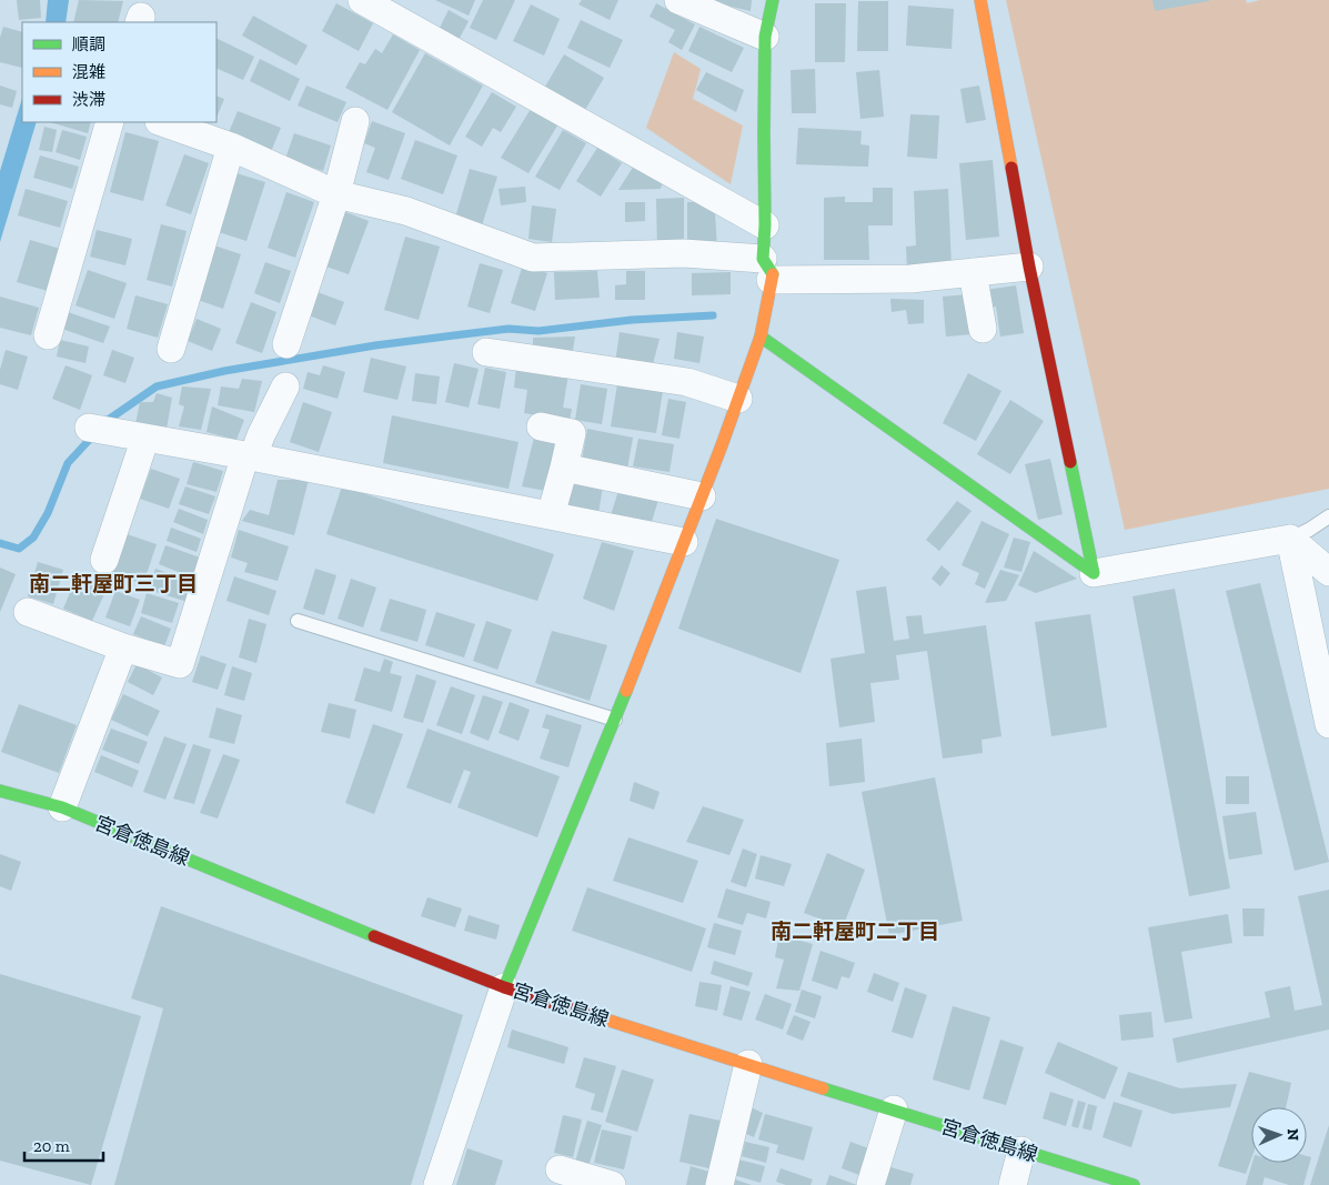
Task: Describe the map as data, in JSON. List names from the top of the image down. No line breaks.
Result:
{"streets":{"street":["宮倉徳島線"]},"districts":["南二軒屋町三丁目","南二軒屋町二丁目"],"legend":["順調","混雑","渋滞"],"scale_bar":"20 m","north":"right"}
